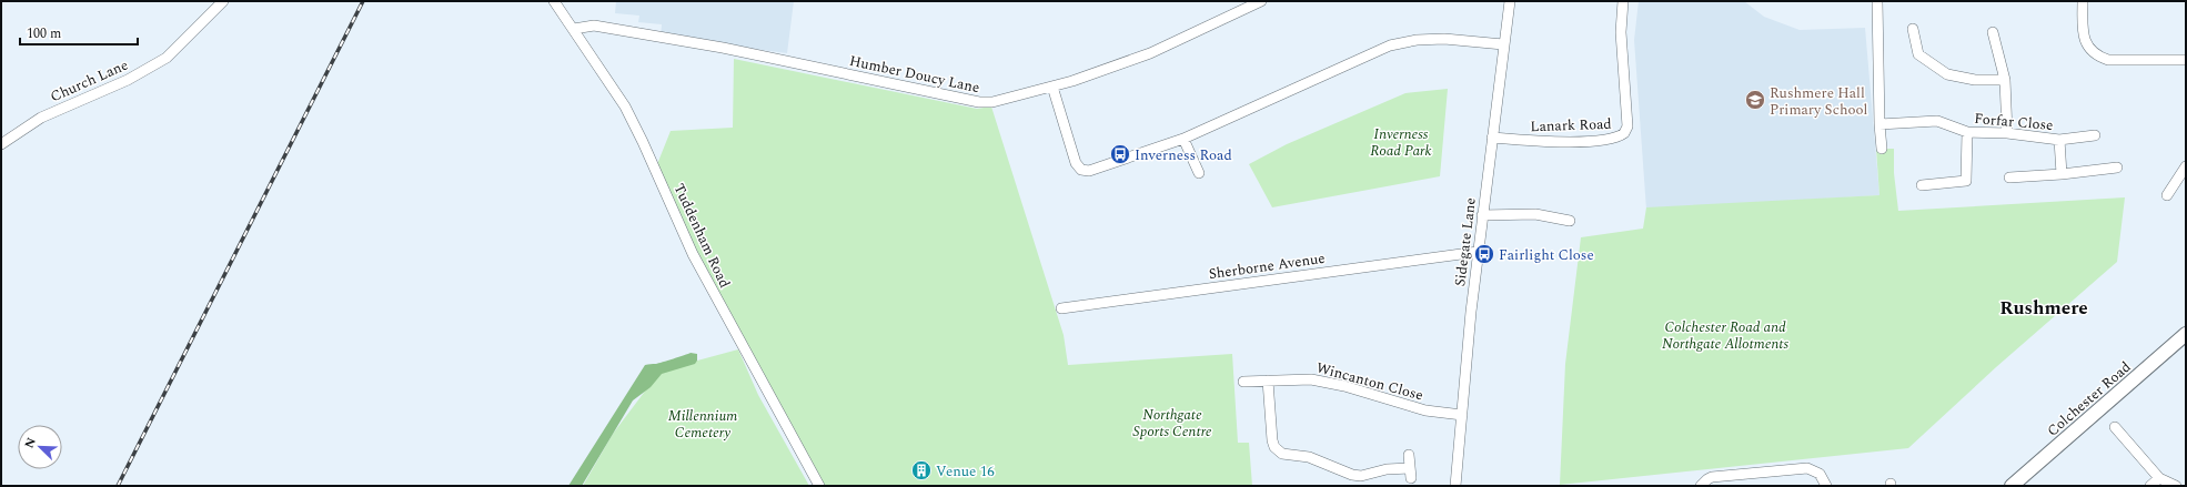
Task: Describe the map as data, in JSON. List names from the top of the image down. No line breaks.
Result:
{"streets":{"main road":["Colchester Road"],"street":["Humber Doucy Lane","Church Lane","Forfar Close","Lanark Road","Tuddenham Road","Sidegate Lane","Sherborne Avenue","Wincanton Close"]},"crossings":[["Humber Doucy Lane","Tuddenham Road"],["Lanark Road","Sidegate Lane"],["Sidegate Lane","Sherborne Avenue"],["Sidegate Lane","Wincanton Close"]],"districts":["Rushmere"],"parks":["Inverness Road Park","Colchester Road and Northgate Allotments","Northgate Sports Centre","Millennium Cemetery"],"places":{"school or university":["Rushmere Hall Primary School"],"bus stop":["Inverness Road","Fairlight Close"],"building":["Venue 16"]},"scale_bar":"100 m","north":"top left"}
